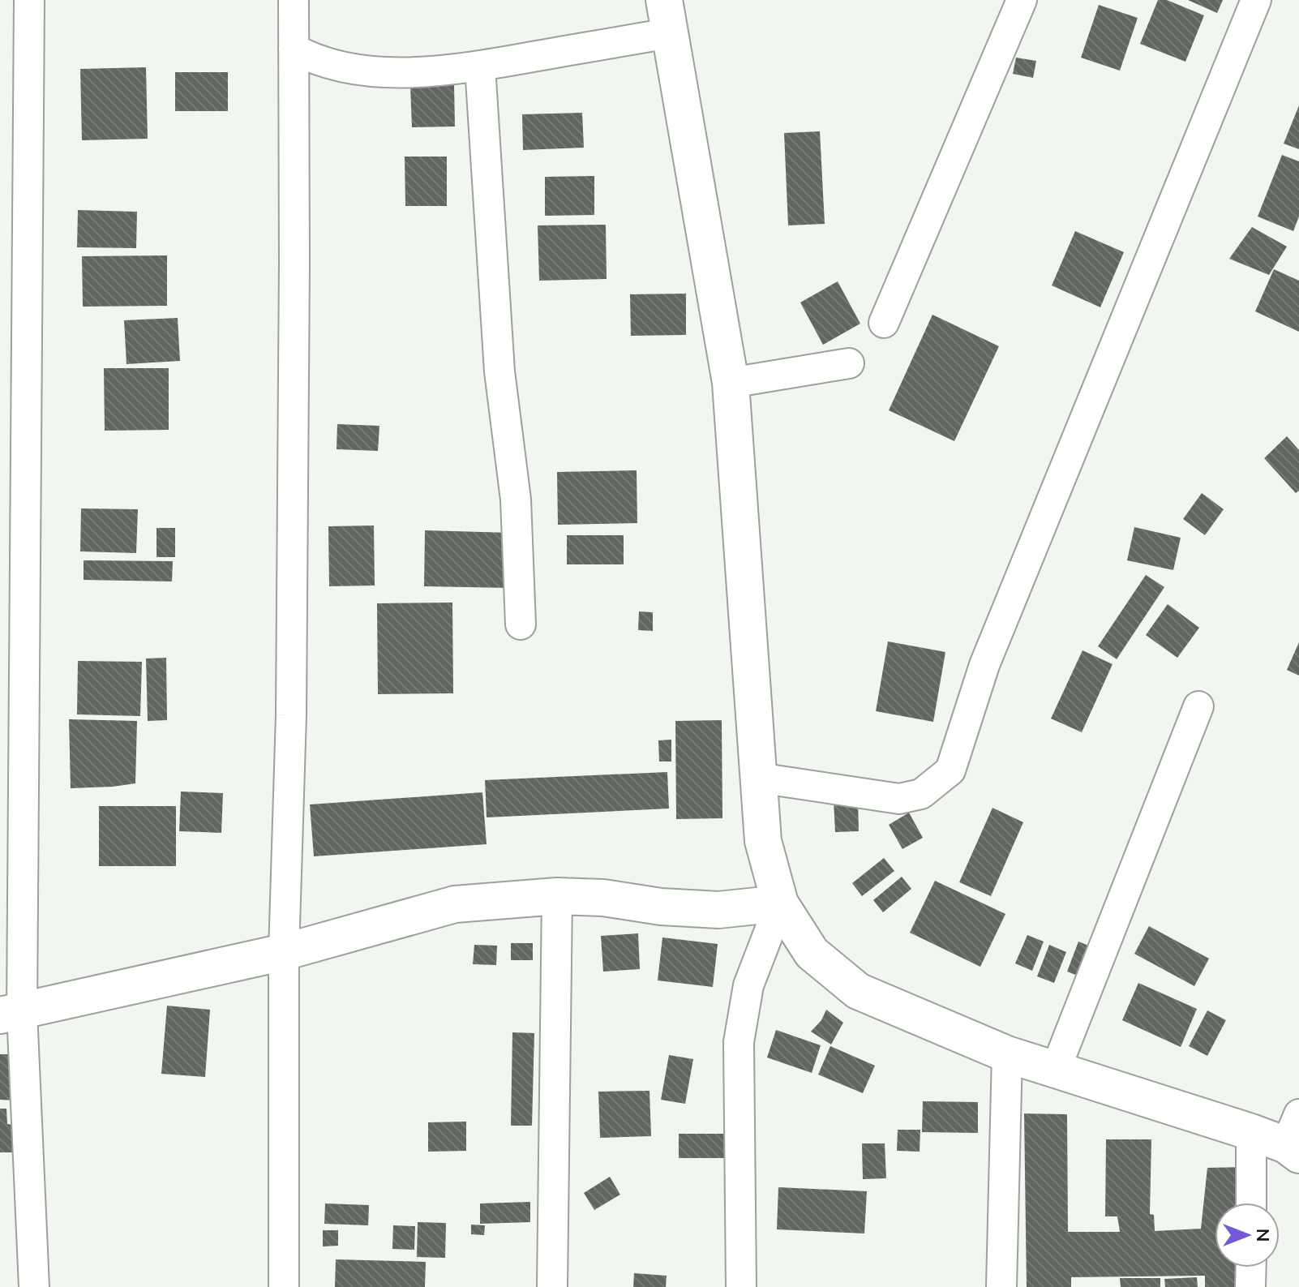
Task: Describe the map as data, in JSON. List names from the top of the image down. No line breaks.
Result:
{"north":"right"}
